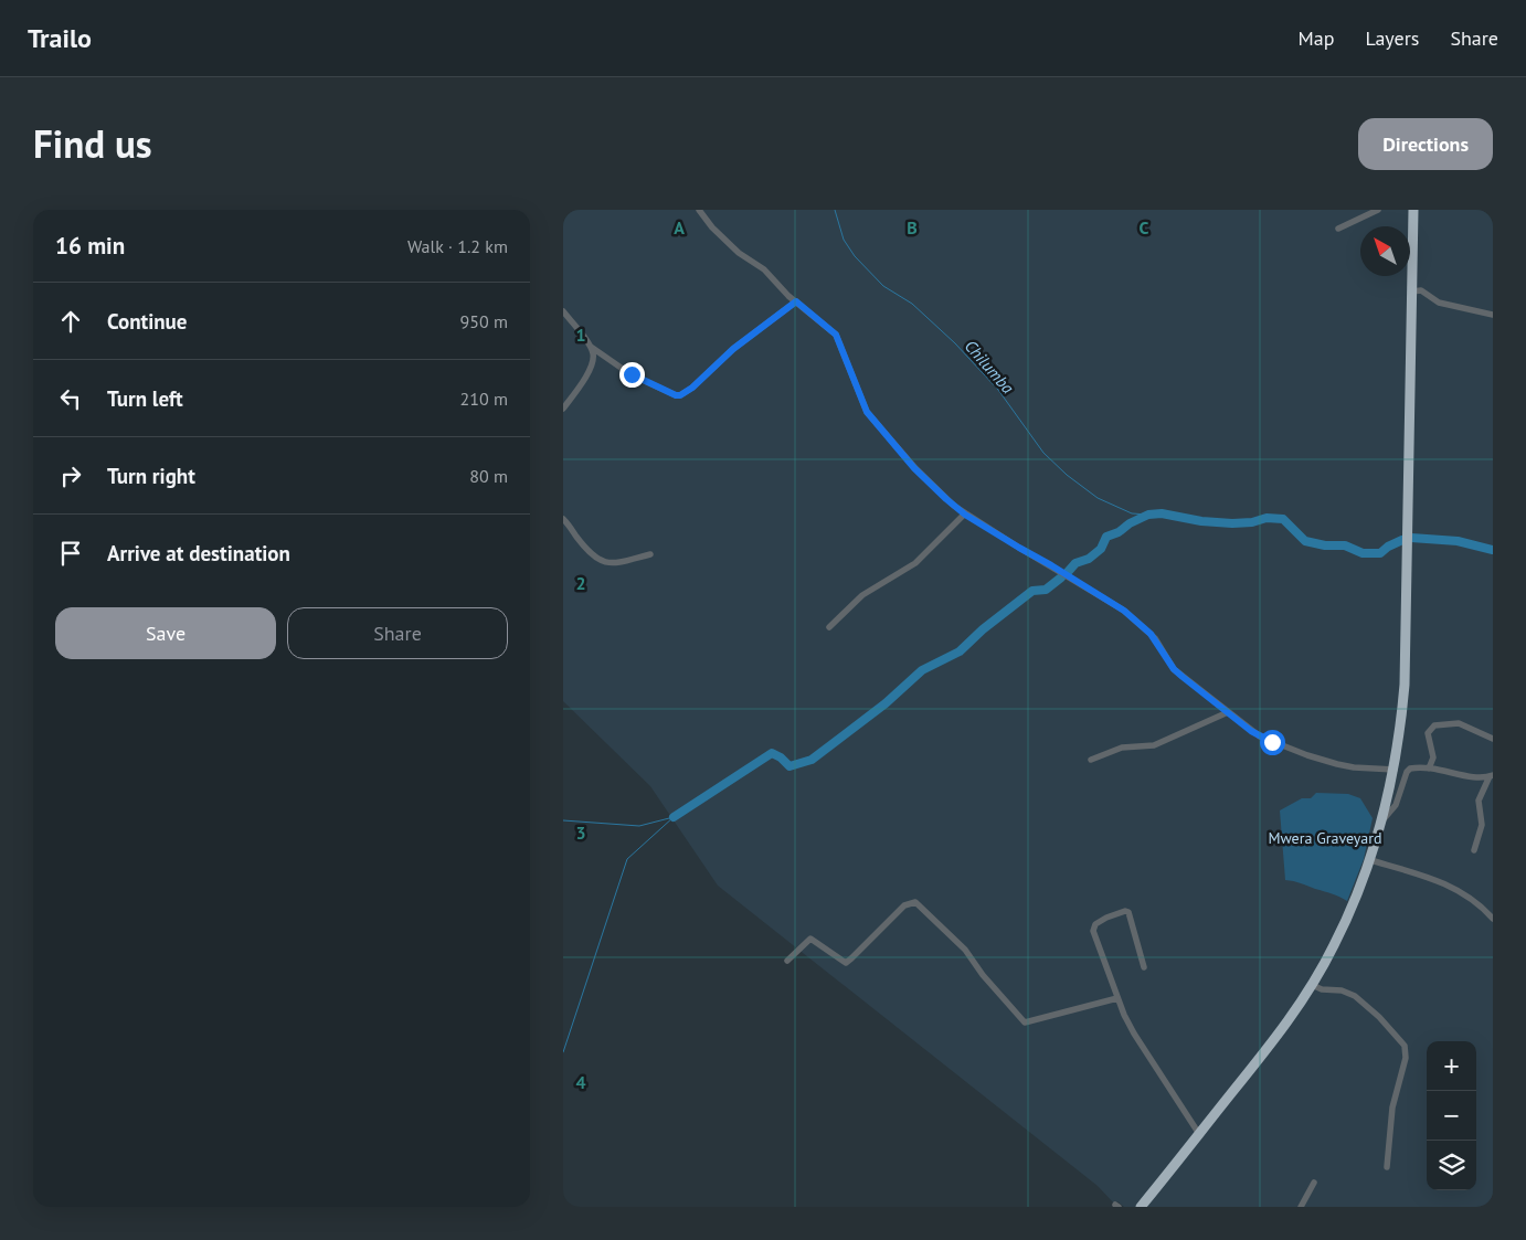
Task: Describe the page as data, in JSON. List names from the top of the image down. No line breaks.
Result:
{"water":["Chilumba"],"parks":["Mwera Graveyard"],"north":"top left","page":{"header":"Trailo","nav":["Map","Layers","Share"],"title":"Find us","buttons":["Directions",["Save","Share"]],"heading":["16 min","Walk · 1.2 km"],"list":[["Continue","950 m"],["Turn left","210 m"],["Turn right","80 m"],"Arrive at destination"],"map_buttons":["+","−"]},"grid":{"columns":["A","B","C"],"rows":["1","2","3","4"]}}
